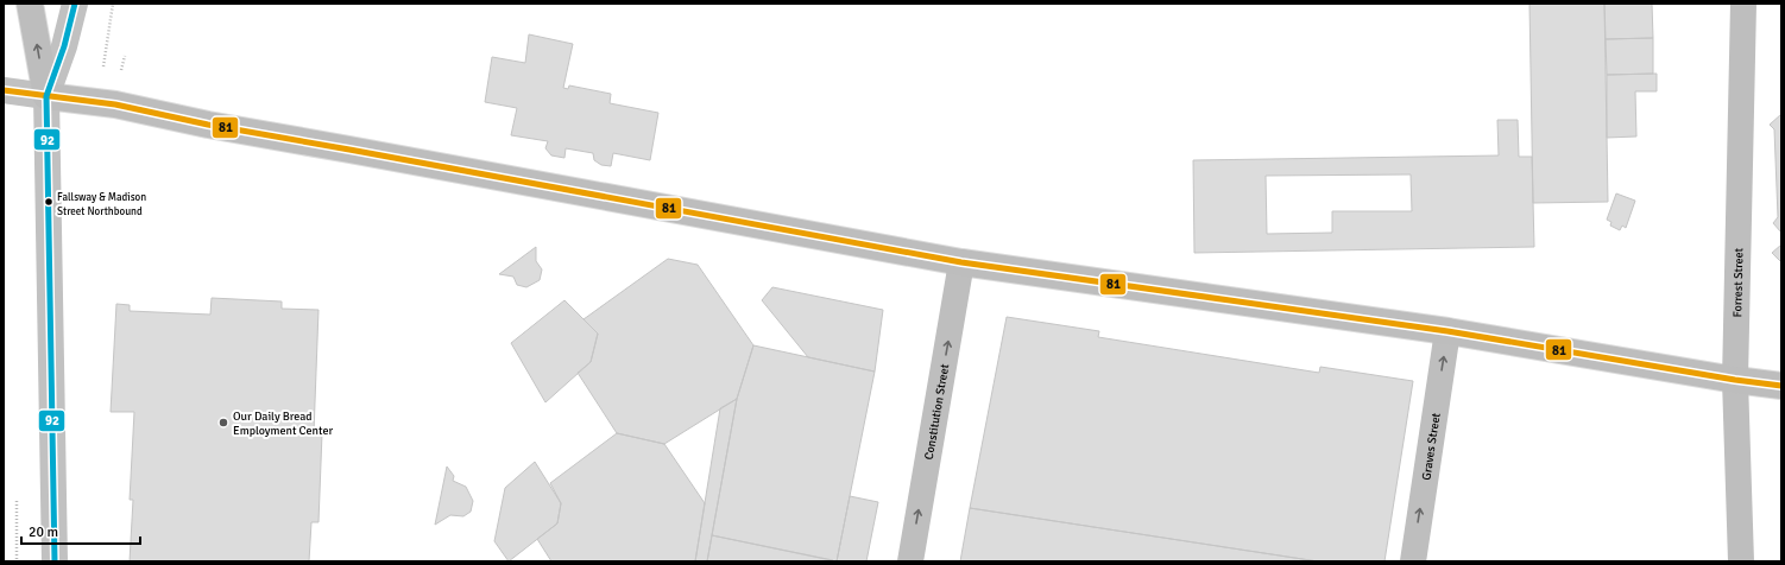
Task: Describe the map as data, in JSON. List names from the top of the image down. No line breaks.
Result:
{"streets":{"street":["Forrest Street","Constitution Street","Graves Street"]},"one_way":["Constitution Street","Graves Street"],"places":["Fallsway & Madison Street Northbound","Our Daily Bread Employment Center"],"lines":["transit line 92","transit line 81"],"scale_bar":"20 m"}
